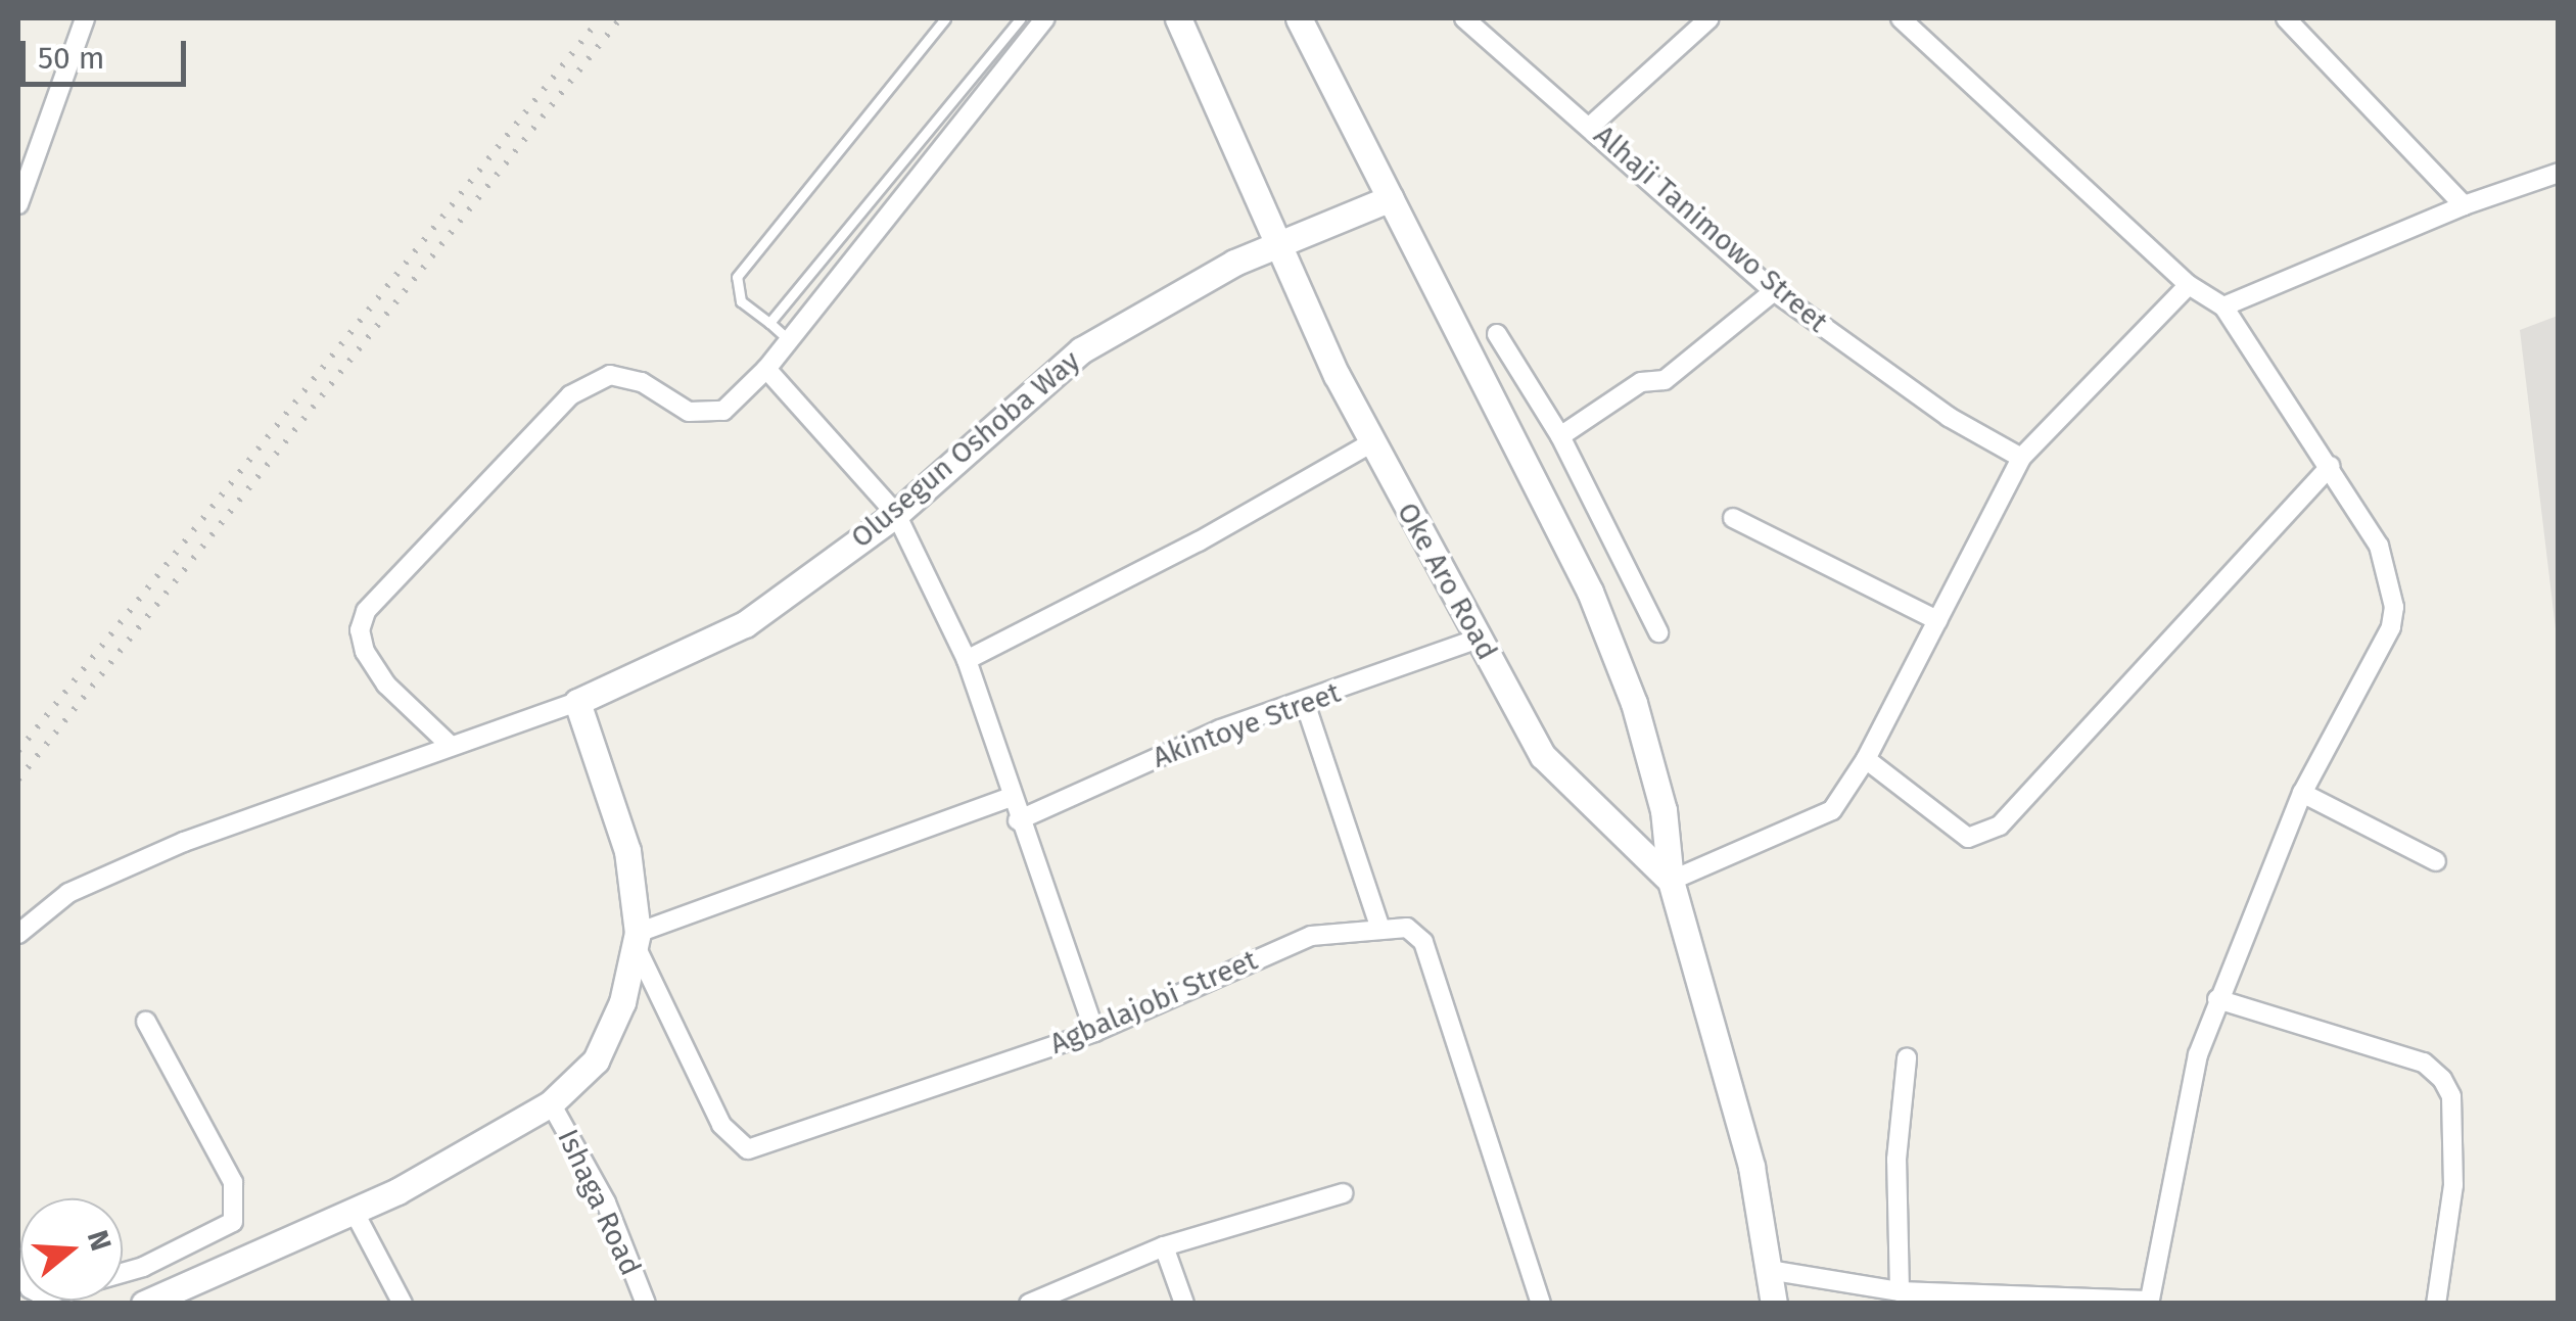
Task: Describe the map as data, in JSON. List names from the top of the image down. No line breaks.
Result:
{"streets":{"main road":["Olusegun Oshoba Way","Oke Aro Road"],"street":["Alhaji Tanimowo Street","Akintoye Street","Agbalajobi Street","Ishaga Road"]},"crossings":[["Olusegun Oshoba Way","Oke Aro Road"],["Oke Aro Road","Akintoye Street"]],"scale_bar":"50 m","north":"right"}
